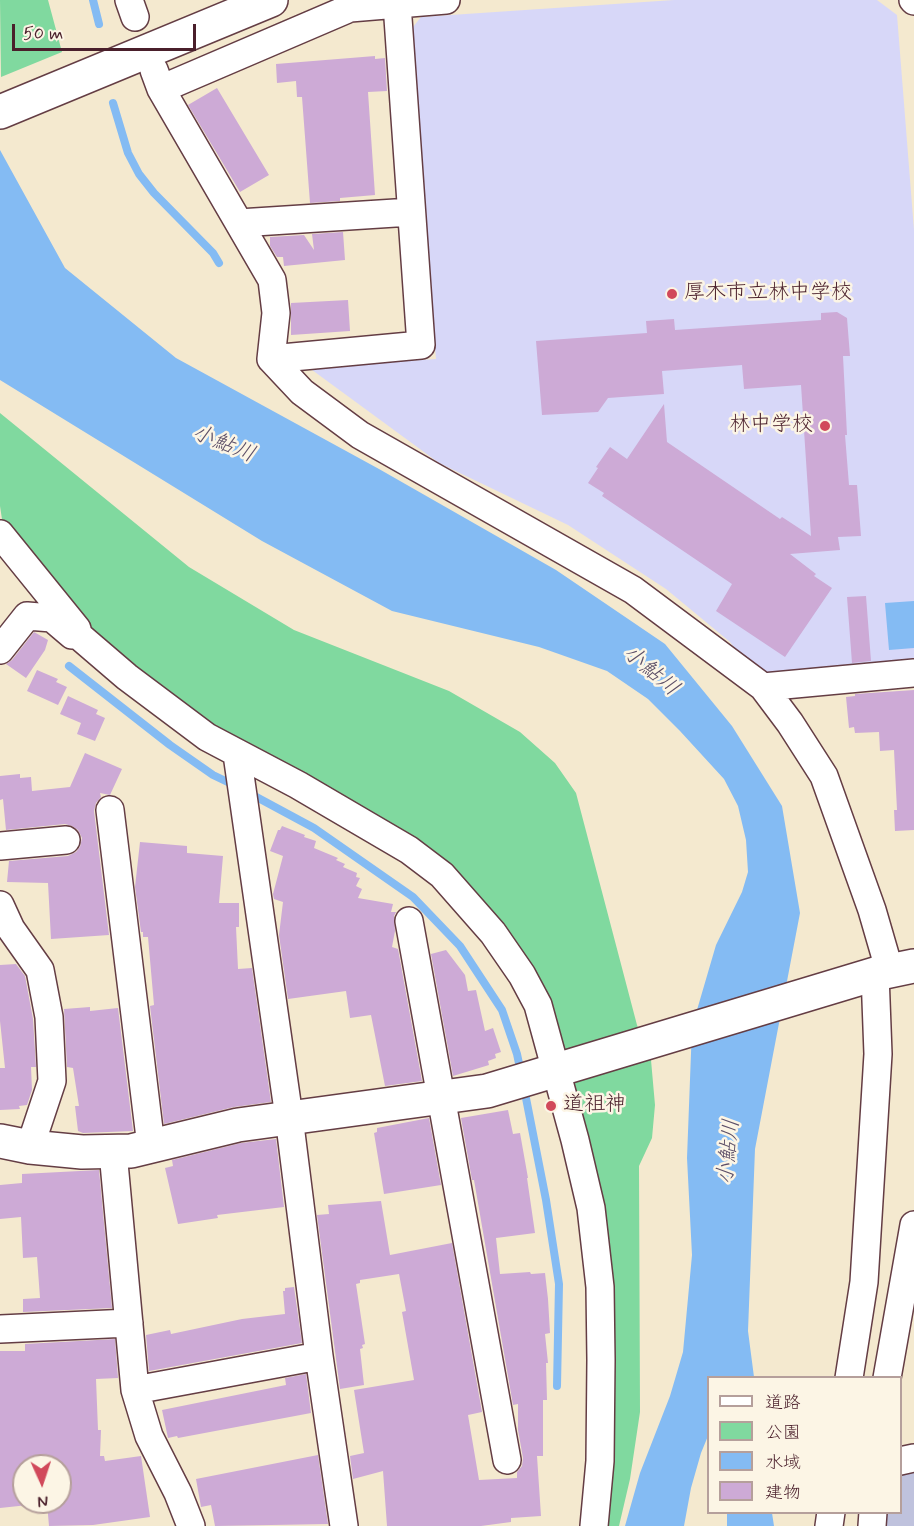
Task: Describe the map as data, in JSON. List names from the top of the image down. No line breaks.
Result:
{"water":["小鮎川"],"places":["厚木市立林中学校","林中学校","道祖神"],"legend":["道路","公園","水域","建物"],"scale_bar":"50 m","north":"bottom"}
